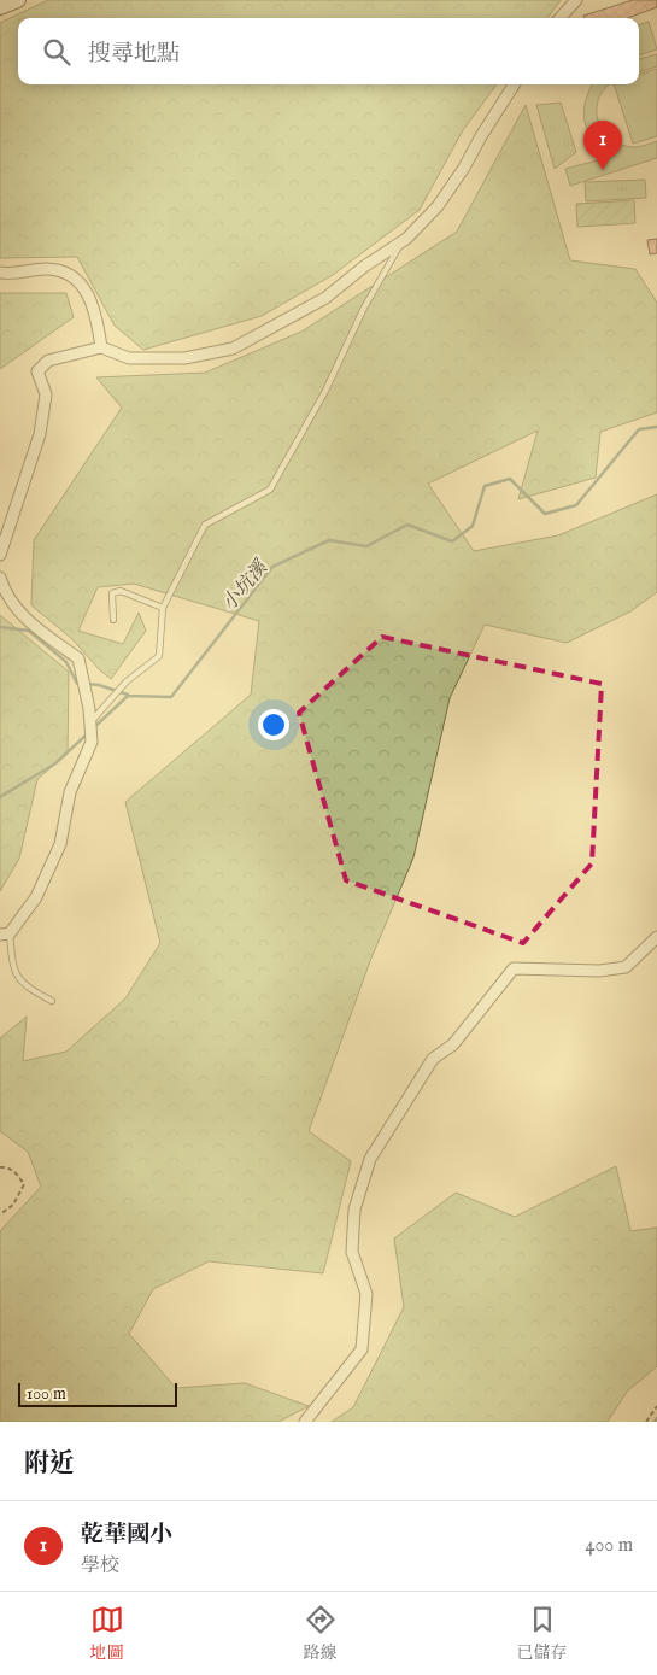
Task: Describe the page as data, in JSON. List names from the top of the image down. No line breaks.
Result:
{"water":["小坑溪"],"scale_bar":"100 m","page":{"search":"搜尋地點","pins":"1","scale":"100 m","heading":"附近","list":[{"mark":"1","name":"乾華國小","note":"學校","value":"400 m"}],"nav":["地圖","路線","已儲存"]}}
